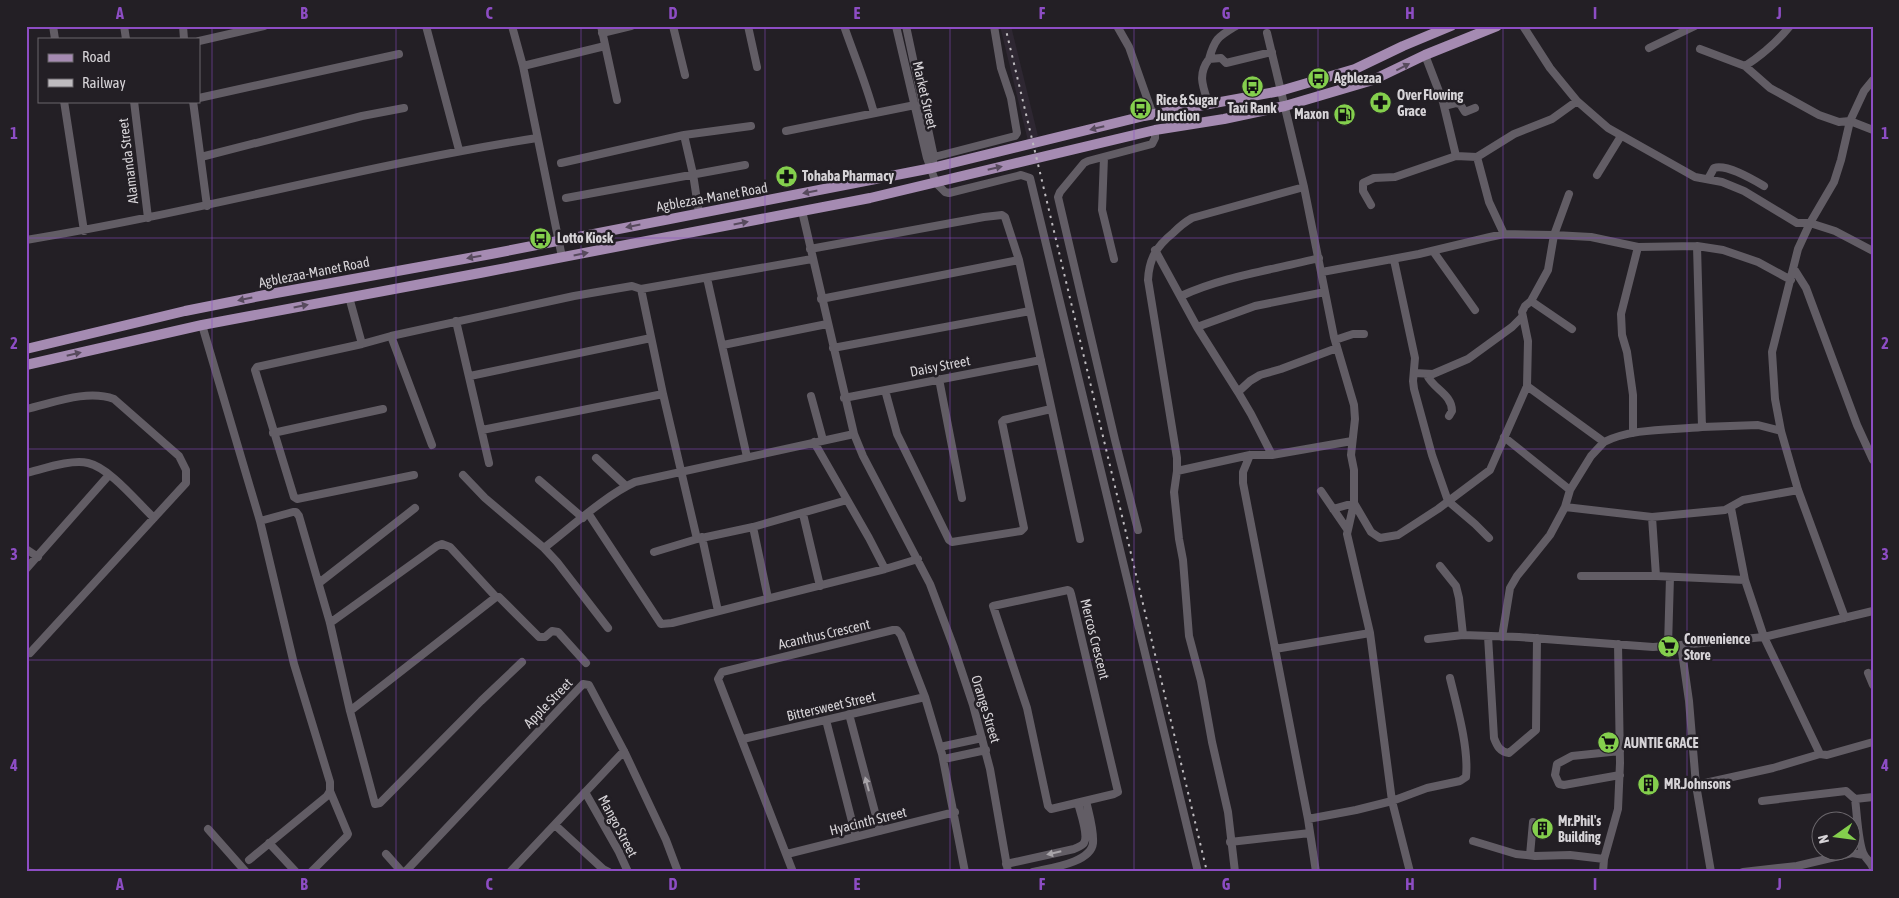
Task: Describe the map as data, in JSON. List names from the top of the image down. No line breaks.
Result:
{"streets":{"main road":["Agblezaa-Manet Road"],"street":["Market Street","Alamanda Street","Daisy Street","Acanthus Crescent","Mercos Crescent","Apple Street","Bittersweet Street","Orange Street","Hyacinth Street","Mango Street"]},"crossings":[["Market Street","Agblezaa-Manet Road"],["Daisy Street","Orange Street"],["Acanthus Crescent","Bittersweet Street"],["Acanthus Crescent","Hyacinth Street"]],"places":{"bus stop":["Agblezaa","Taxi Rank","Rice & Sugar Junction","Lotto Kiosk"],"pharmacy":["Over Flowing Grace","Tohaba Pharmacy"],"fuel station":["Maxon"],"supermarket":["Convenience Store","AUNTIE GRACE"],"building":["MR.Johnsons","Mr.Phil's Building"]},"legend":["Road","Railway"],"north":"left","grid":{"columns":["A","B","C","D","E","F","G","H","I","J"],"rows":["1","2","3","4"]}}
